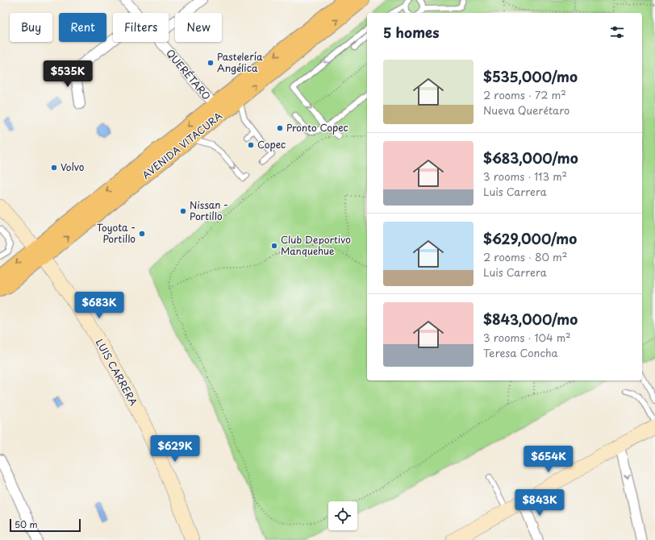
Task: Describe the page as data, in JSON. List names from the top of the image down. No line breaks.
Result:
{"streets":{"main road":["AVENIDA VITACURA"],"street":["QUERÉTARO","LUIS CARRERA"]},"crossings":[["QUERÉTARO","AVENIDA VITACURA"],["AVENIDA VITACURA","LUIS CARRERA"]],"places":["Pastelería Angélica","Pronto Copec","Copec","Volvo","Nissan - Portillo","Toyota - Portillo","Club Deportivo Manquehue"],"scale_bar":"50 m","page":{"chip":["Buy","Rent","Filters","New"],"heading":"5 homes","list":[{"name":"$535,000/mo","note":"2 rooms · 72 m² · Nueva Querétaro"},{"name":"$683,000/mo","note":"3 rooms · 113 m² · Luis Carrera"},{"name":"$629,000/mo","note":"2 rooms · 80 m² · Luis Carrera"},{"name":"$843,000/mo","note":"3 rooms · 104 m² · Teresa Concha"}],"price":["$535K","$683K","$629K","$654K","$843K"],"scale":"50 m"}}
